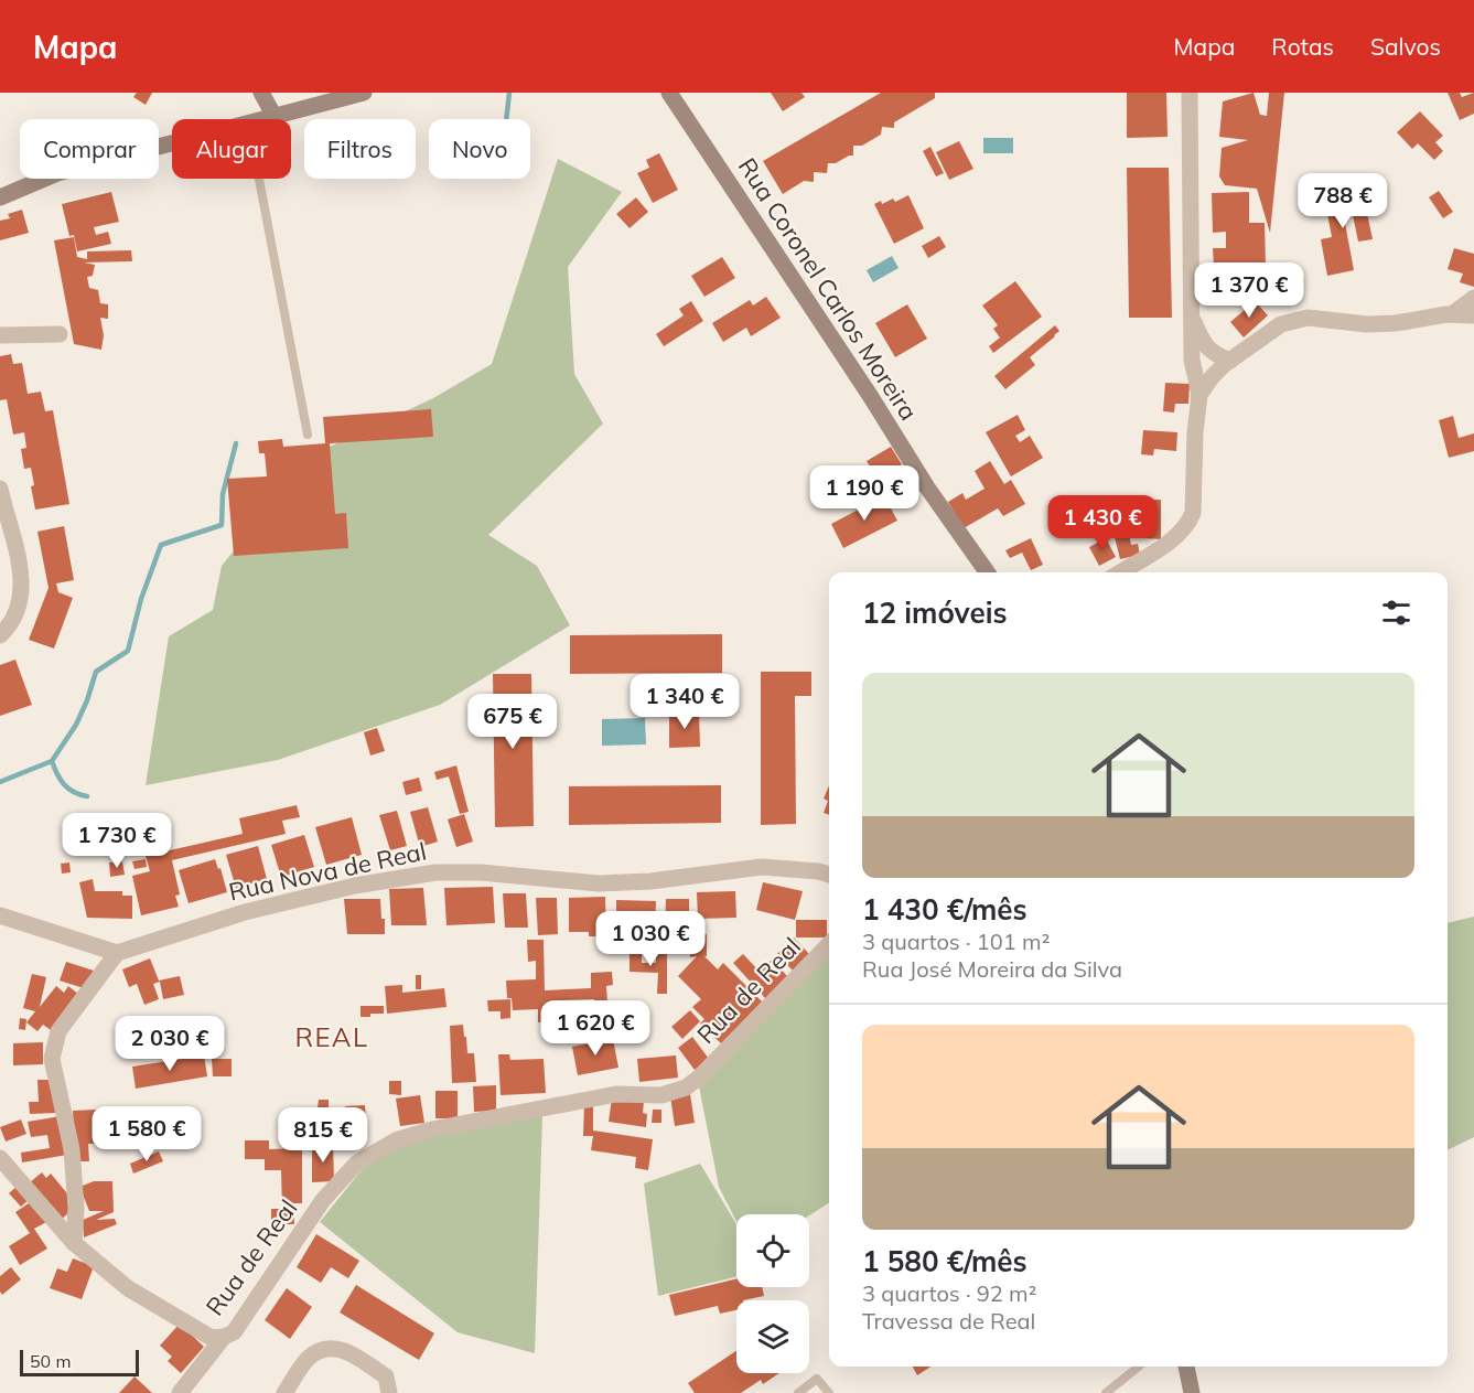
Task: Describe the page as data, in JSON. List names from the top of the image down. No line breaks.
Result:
{"streets":{"main road":["Rua Coronel Carlos Moreira"],"street":["Rua Nova de Real","Rua de Real"]},"districts":["REAL"],"scale_bar":"50 m","page":{"header":"Mapa","nav":["Mapa","Rotas","Salvos"],"chip":["Comprar","Alugar","Filtros","Novo"],"price":["788 €","1 370 €","1 190 €","1 430 €","1 340 €","675 €","1 730 €","1 030 €","1 620 €","2 030 €","1 580 €","815 €"],"heading":"12 imóveis","list":[{"name":"1 430 €/mês","note":"3 quartos · 101 m² · Rua José Moreira da Silva"},{"name":"1 580 €/mês","note":"3 quartos · 92 m² · Travessa de Real"}],"scale":"50 m"}}
